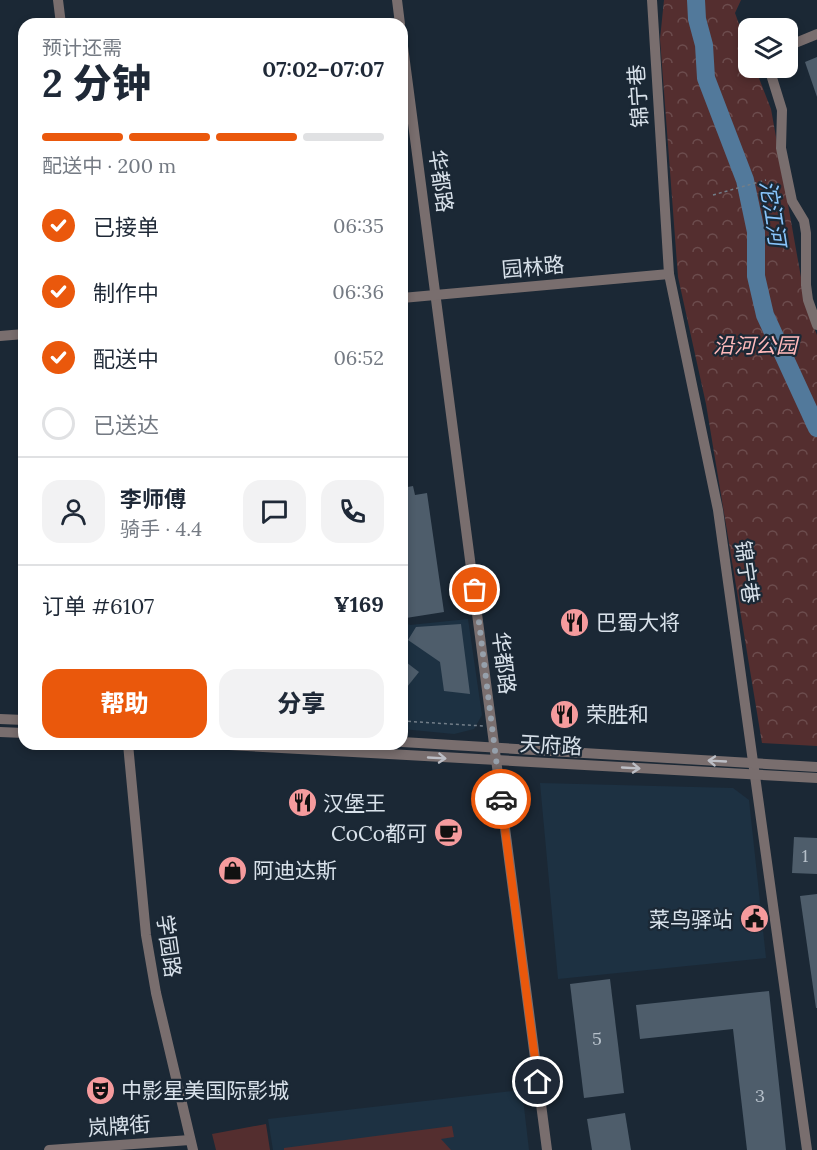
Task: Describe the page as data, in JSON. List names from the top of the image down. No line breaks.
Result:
{"streets":{"street":["锦宁巷","华都路","园林路","天府路","学园路","岚牌街"]},"crossings":[["锦宁巷","园林路"],["锦宁巷","天府路"],["华都路","园林路"],["华都路","天府路"],["学园路","岚牌街"]],"water":["沱江河"],"parks":["沿河公园"],"places":{"restaurant":["巴蜀大将","荣胜和","汉堡王"],"cafe":["CoCo都可"],"shop":["阿迪达斯"],"public building":["菜鸟驿站"],"theatre":["中影星美国际影城"]},"house_numbers":["1","5","3"],"page":{"heading":["2 分钟","预计还需","07:02–07:07"],"panel":["李师傅","骑手 · 4.4","订单 #6107","¥169"],"bar":"配送中 · 200 m","list":[["已接单","06:35"],["制作中","06:36"],["配送中","06:52"],"已送达"],"buttons":["帮助","分享"]}}
